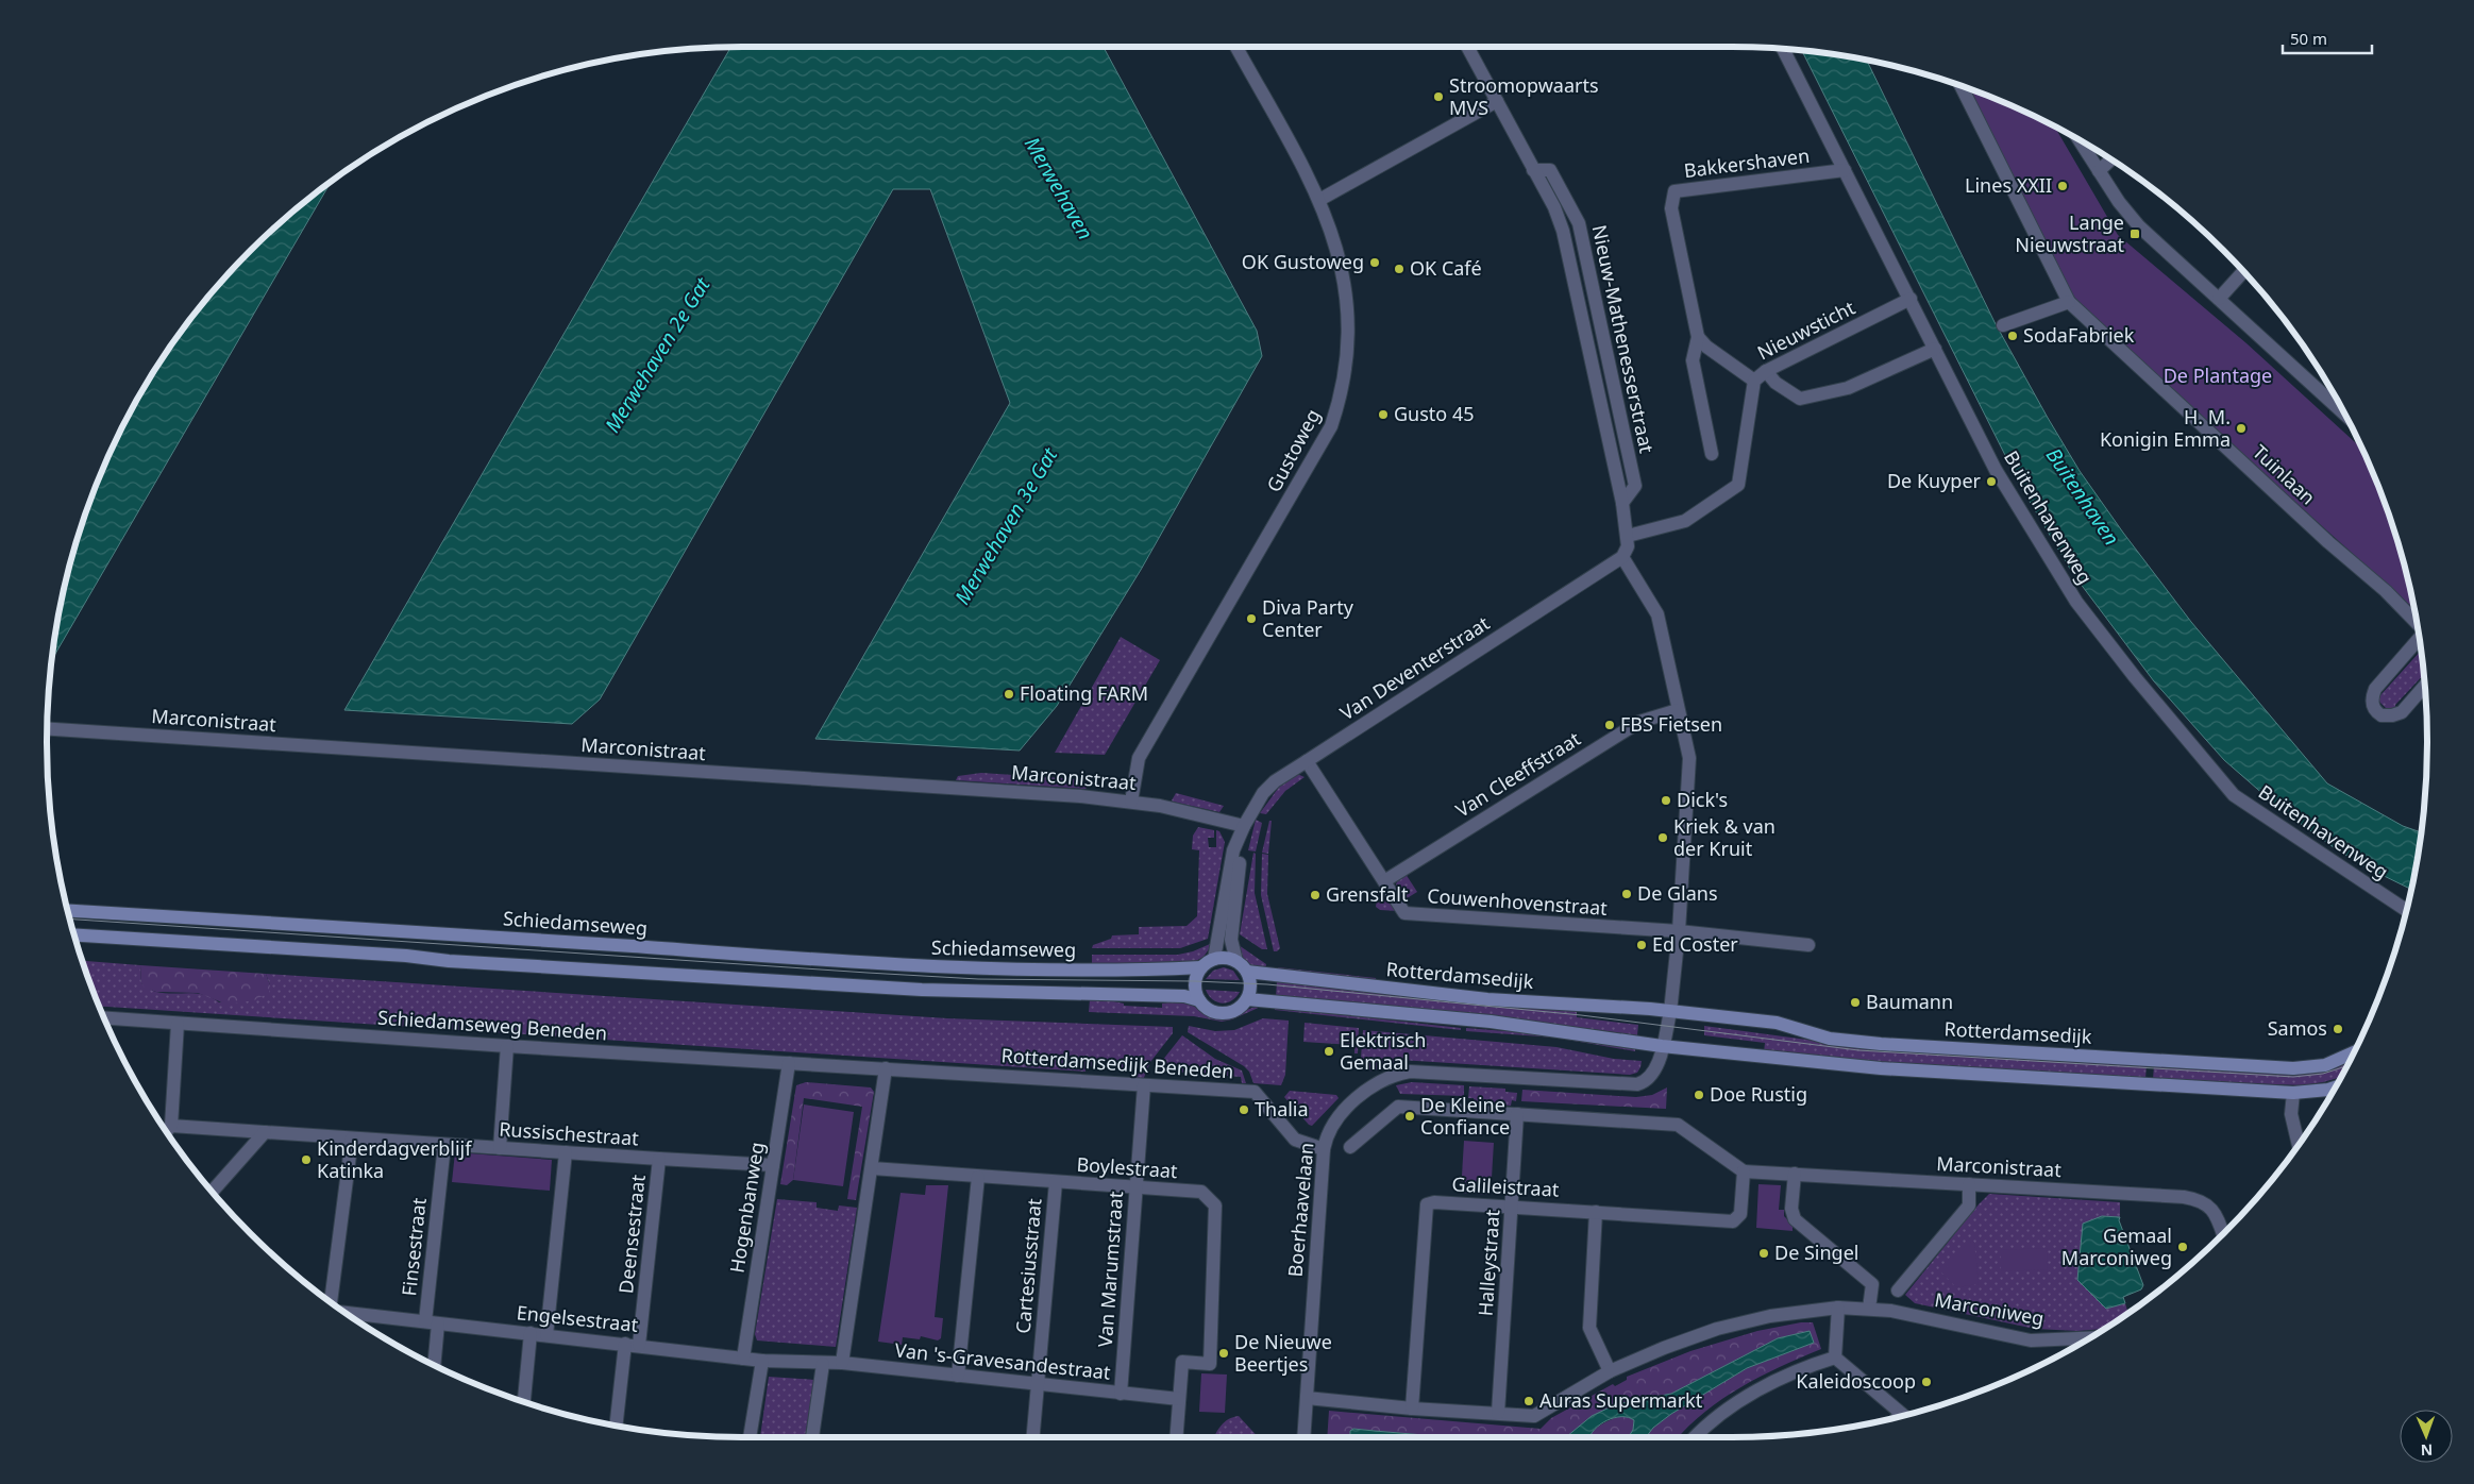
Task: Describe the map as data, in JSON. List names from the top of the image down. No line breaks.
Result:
{"streets":{"main road":["Schiedamseweg","Rotterdamsedijk"],"street":["Bakkershaven","Nieuwsticht","Nieuw-Mathenesserstraat","Gustoweg","Tuinlaan","Buitenhavenweg","Van Deventerstraat","Marconistraat","Van Cleeffstraat","Couwenhovenstraat","Schiedamseweg Beneden","Rotterdamsedijk Beneden","Russischestraat","Boylestraat","Galileistraat","Hogenbanweg","Boerhaavelaan","Deensestraat","Finsestraat","Halleystraat","Cartesiusstraat","Van Marumstraat","Marconiweg","Engelsestraat","Van 's-Gravesandestraat"]},"crossings":[["Bakkershaven","Buitenhavenweg"],["Nieuwsticht","Nieuw-Mathenesserstraat"],["Nieuwsticht","Buitenhavenweg"],["Nieuw-Mathenesserstraat","Van Deventerstraat"],["Gustoweg","Marconistraat"],["Van Deventerstraat","Marconistraat"],["Van Deventerstraat","Couwenhovenstraat"],["Van Deventerstraat","Schiedamseweg"],["Van Deventerstraat","Rotterdamsedijk"],["Marconistraat","Galileistraat"],["Van Cleeffstraat","Couwenhovenstraat"],["Schiedamseweg","Rotterdamsedijk"],["Schiedamseweg Beneden","Rotterdamsedijk Beneden"],["Schiedamseweg Beneden","Hogenbanweg"],["Rotterdamsedijk Beneden","Boerhaavelaan"],["Rotterdamsedijk Beneden","Van Marumstraat"],["Russischestraat","Hogenbanweg"],["Russischestraat","Deensestraat"],["Russischestraat","Finsestraat"],["Boylestraat","Cartesiusstraat"],["Boylestraat","Van Marumstraat"],["Boylestraat","Van 's-Gravesandestraat"],["Galileistraat","Halleystraat"],["Galileistraat","Marconiweg"],["Hogenbanweg","Engelsestraat"],["Boerhaavelaan","Marconiweg"],["Deensestraat","Engelsestraat"],["Finsestraat","Engelsestraat"],["Halleystraat","Marconiweg"],["Cartesiusstraat","Van 's-Gravesandestraat"],["Van Marumstraat","Van 's-Gravesandestraat"],["Engelsestraat","Van 's-Gravesandestraat"]],"water":["Merwehaven","Merwehaven 2e Gat","Buitenhaven","Merwehaven 3e Gat"],"parks":["De Plantage"],"places":{"other":["Stroomopwaarts MVS","Lines XXII","OK Gustoweg","OK Café","SodaFabriek","Gusto 45","H. M. Konigin Emma","De Kuyper","Diva Party Center","Floating FARM","FBS Fietsen","Dick's","Kriek & van der Kruit","De Glans","Grensfalt","Ed Coster","Baumann","Samos","Elektrisch Gemaal","Doe Rustig","Thalia","De Kleine Confiance","Kinderdagverblijf Katinka","Gemaal Marconiweg","De Singel","De Nieuwe Beertjes","Kaleidoscoop","Auras Supermarkt"],"transit":["Lange Nieuwstraat"]},"scale_bar":"50 m","north":"bottom"}
